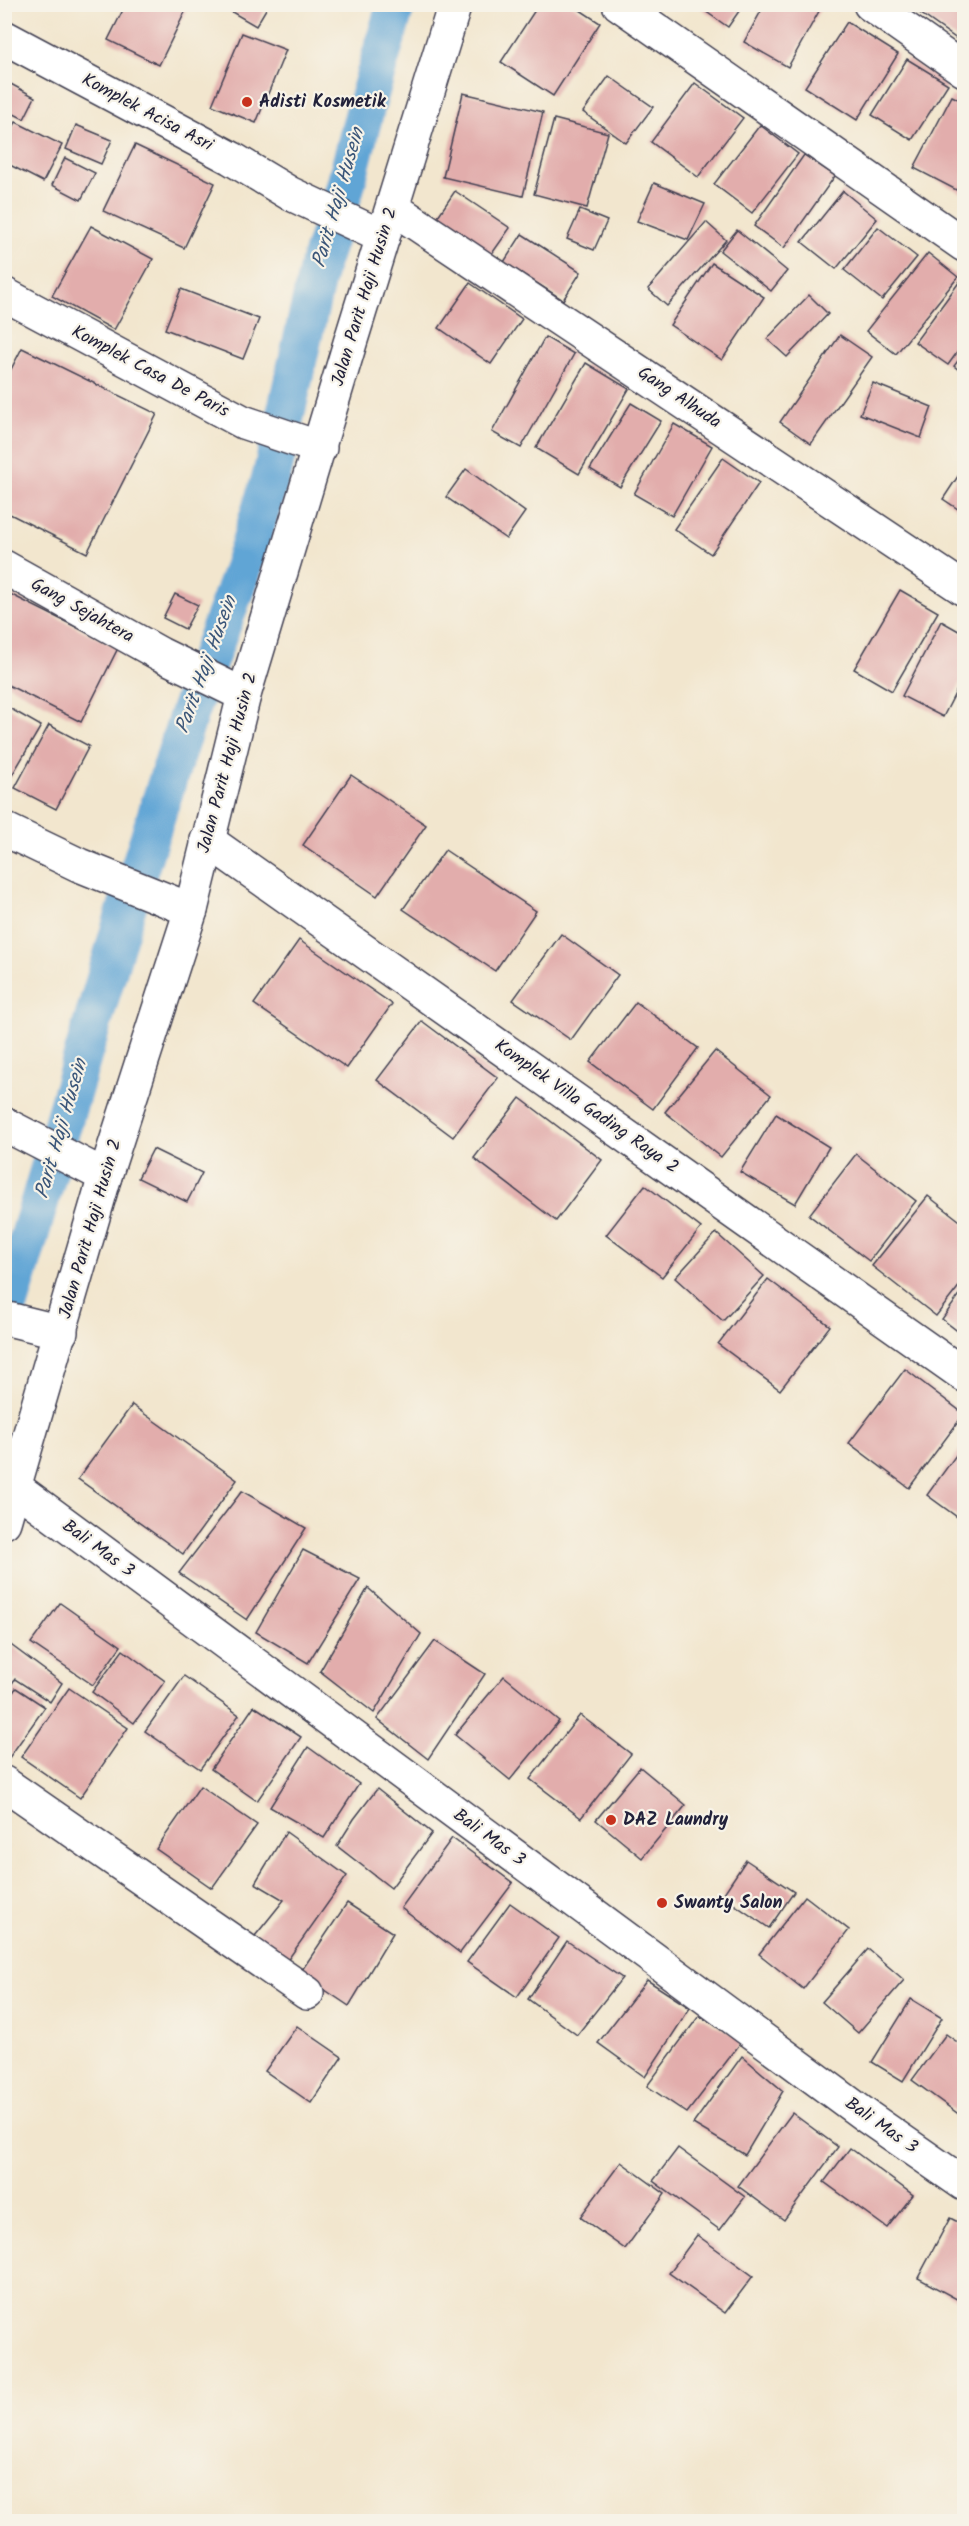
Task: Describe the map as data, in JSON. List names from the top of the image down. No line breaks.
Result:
{"streets":{"street":["Komplek Acisa Asri","Jalan Parit Haji Husin 2","Komplek Casa De Paris","Gang Alhuda","Gang Sejahtera","Komplek Villa Gading Raya 2","Bali Mas 3"]},"crossings":[["Komplek Acisa Asri","Jalan Parit Haji Husin 2"],["Komplek Acisa Asri","Gang Alhuda"],["Jalan Parit Haji Husin 2","Komplek Casa De Paris"],["Jalan Parit Haji Husin 2","Gang Alhuda"],["Jalan Parit Haji Husin 2","Gang Sejahtera"],["Jalan Parit Haji Husin 2","Komplek Villa Gading Raya 2"],["Jalan Parit Haji Husin 2","Bali Mas 3"]],"water":["Parit Haji Husein"],"places":["Adisti Kosmetik","DAZ Laundry","Swanty Salon"]}
